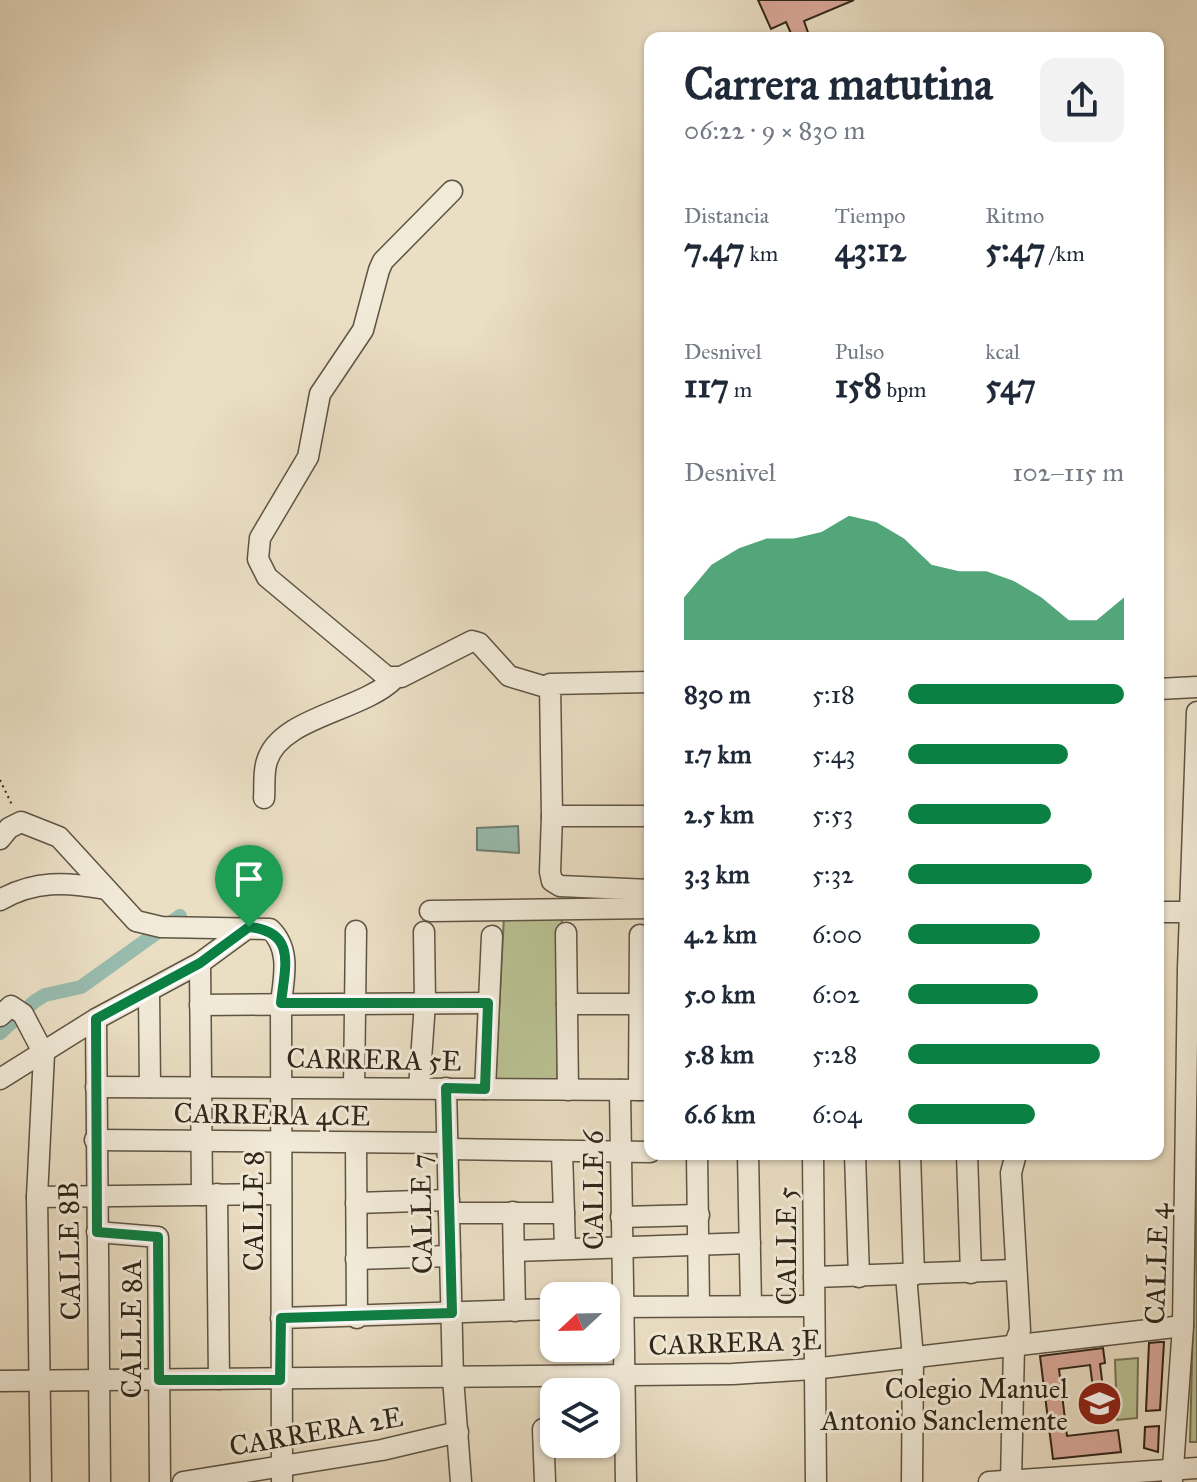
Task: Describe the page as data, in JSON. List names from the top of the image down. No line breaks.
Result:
{"streets":{"street":["CARRERA 5E","CARRERA 4CE","CALLE 6","CALLE 8","CALLE 7","CALLE 5","CALLE 8B","CALLE 4","CALLE 8A","CARRERA 3E","CARRERA 2E"]},"crossings":[["CARRERA 5E","CALLE 6"],["CARRERA 5E","CALLE 8"],["CARRERA 5E","CALLE 7"],["CARRERA 5E","CALLE 8B"],["CARRERA 4CE","CALLE 6"],["CARRERA 4CE","CALLE 8"],["CARRERA 4CE","CALLE 7"],["CARRERA 4CE","CALLE 8B"],["CALLE 6","CARRERA 3E"],["CALLE 8","CARRERA 3E"],["CALLE 8","CARRERA 2E"],["CALLE 7","CARRERA 3E"],["CALLE 7","CARRERA 2E"],["CALLE 5","CARRERA 3E"],["CALLE 8B","CALLE 8A"],["CALLE 8B","CARRERA 3E"],["CALLE 4","CARRERA 3E"],["CALLE 8A","CARRERA 3E"]],"places":{"school or university":["Colegio Manuel Antonio Sanclemente"]},"north":"left","page":{"heading":["Carrera matutina","06:22 · 9 × 830 m"],"stats":[["Distancia","7.47 km"],["Tiempo","43:12"],["Ritmo","5:47 /km"],["Desnivel","117 m"],["Pulso","158 bpm"],["kcal","547"]],"chart":["Desnivel","102–115 m"],"list":[{"name":"830 m","note":"5:18"},{"name":"1.7 km","note":"5:43"},{"name":"2.5 km","note":"5:53"},{"name":"3.3 km","note":"5:32"},{"name":"4.2 km","note":"6:00"},{"name":"5.0 km","note":"6:02"},{"name":"5.8 km","note":"5:28"},{"name":"6.6 km","note":"6:04"}]}}
